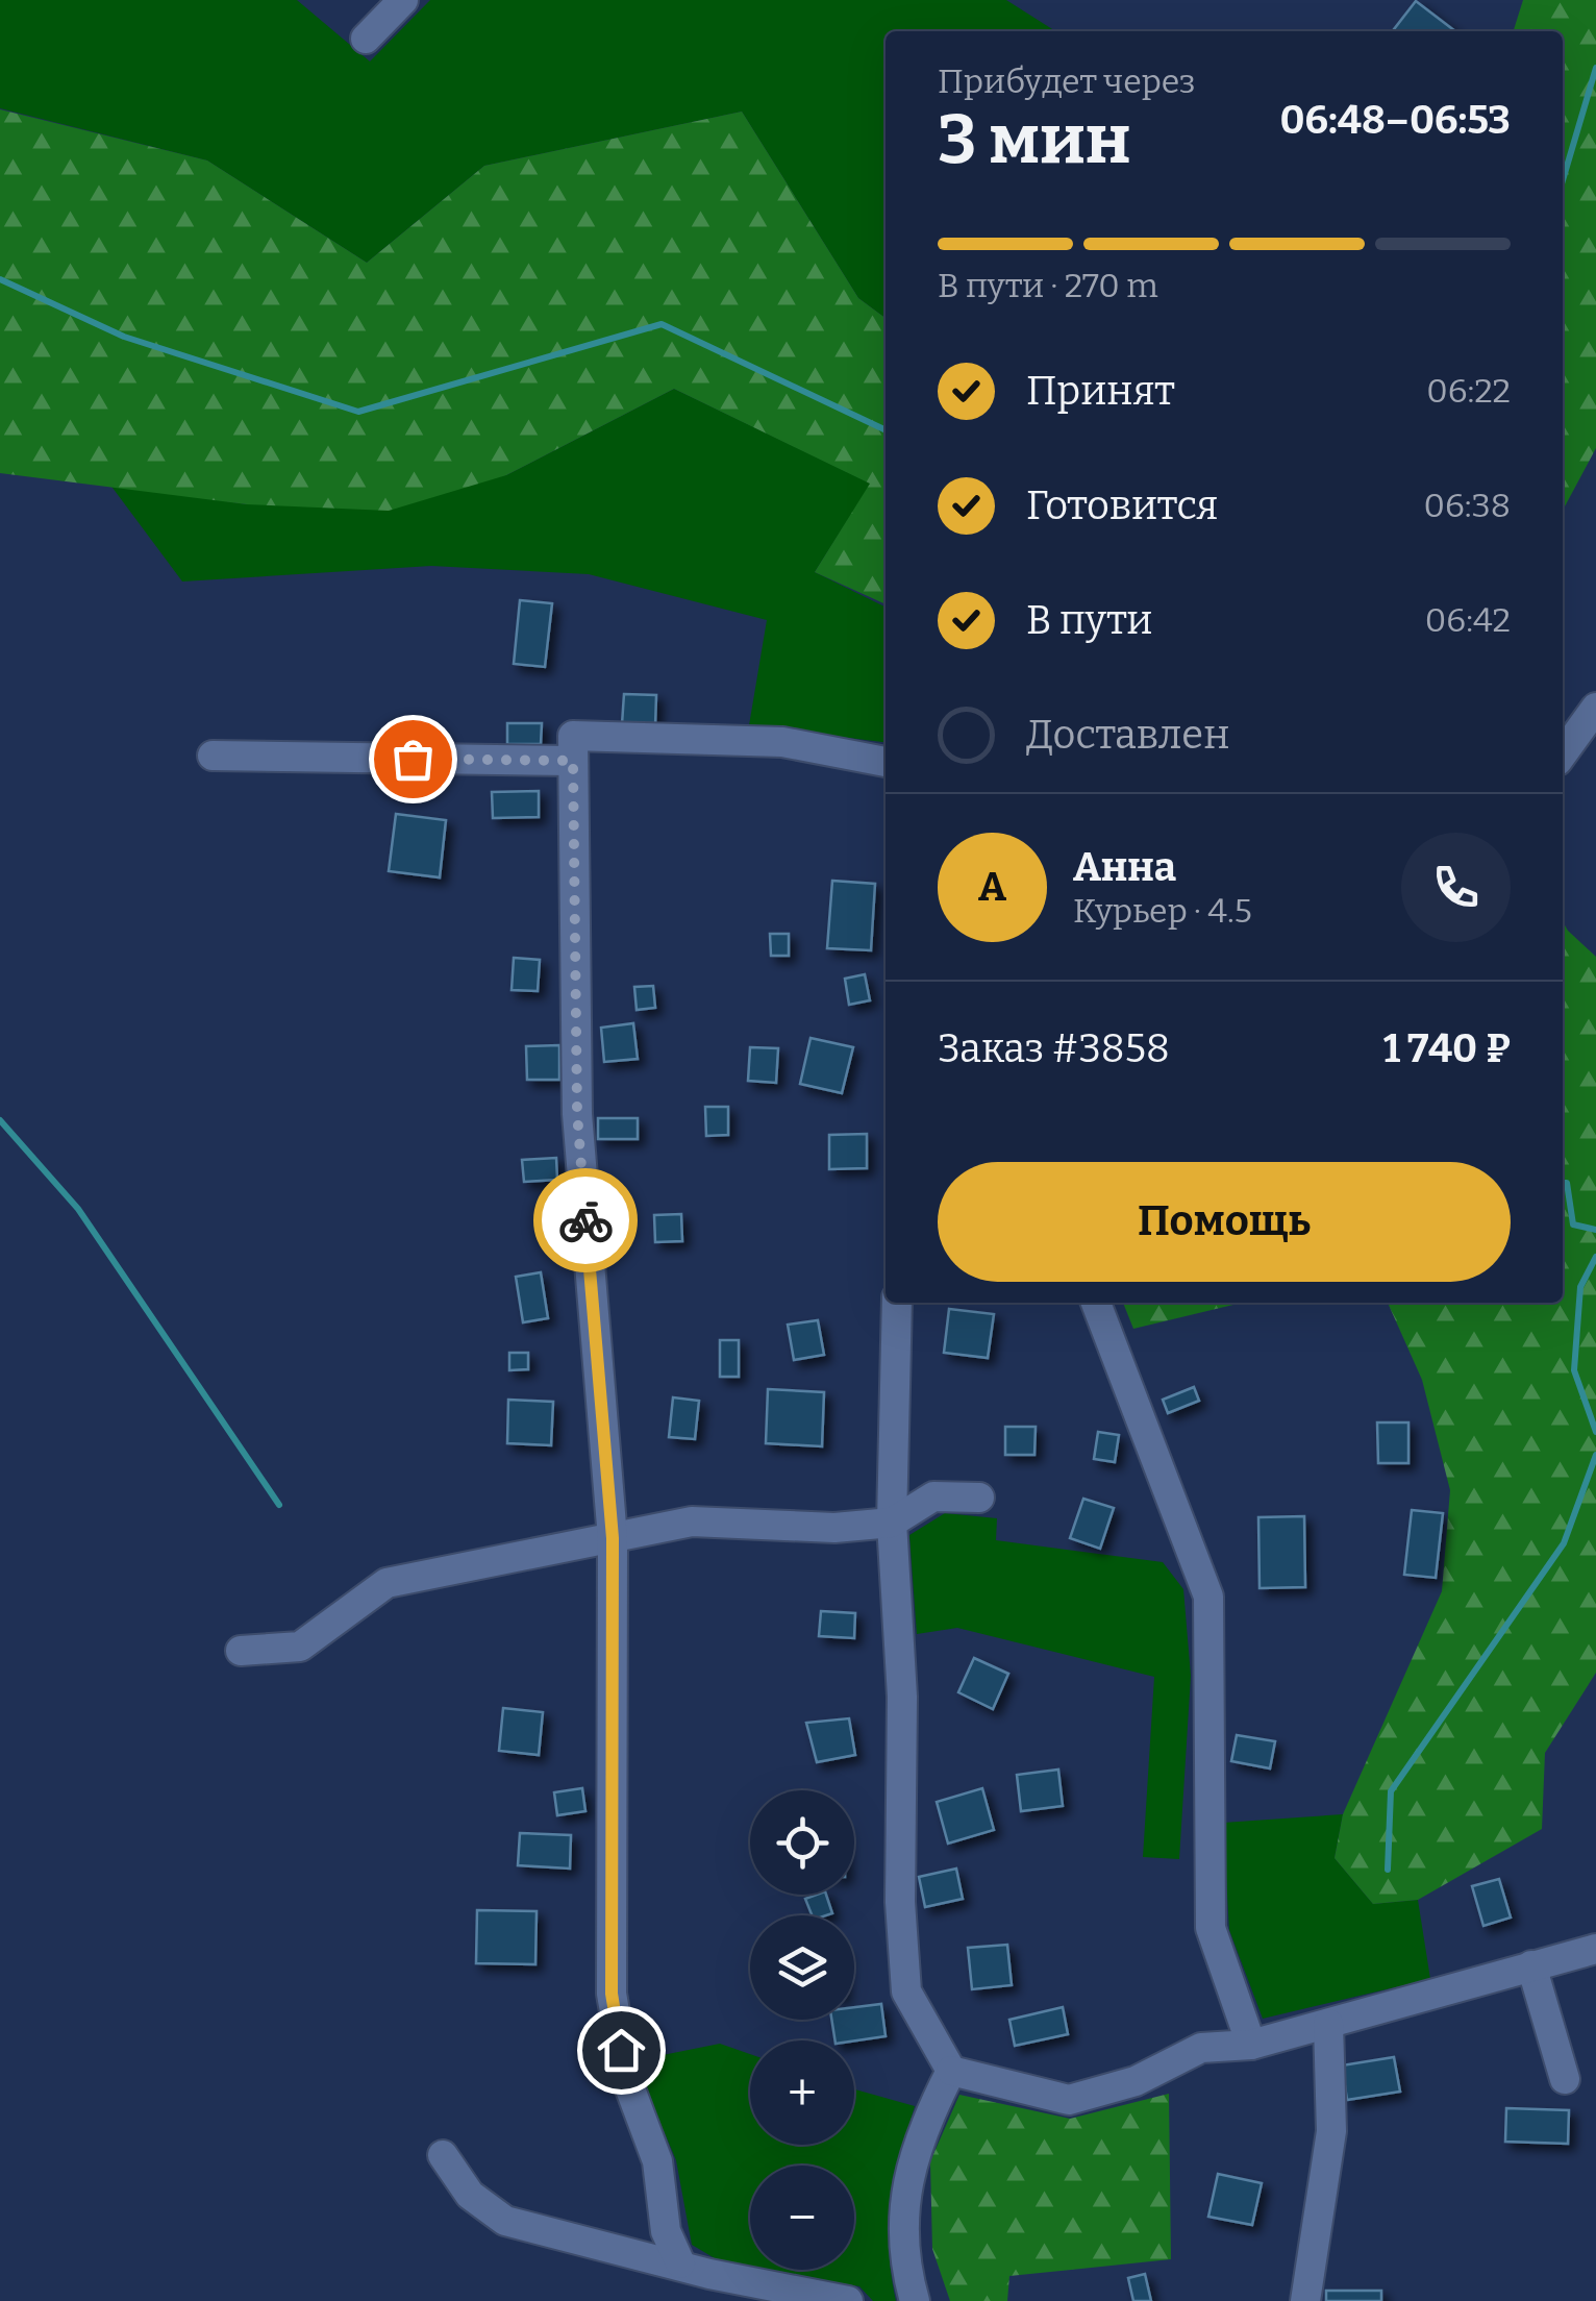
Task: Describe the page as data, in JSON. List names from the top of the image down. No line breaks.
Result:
{"page":{"heading":["3 мин","Прибудет через","06:48–06:53"],"panel":["Анна","Курьер · 4.5","Заказ #3858","1 740 ₽"],"bar":"В пути · 270 m","list":[["Принят","06:22"],["Готовится","06:38"],["В пути","06:42"],"Доставлен"],"round":"А","buttons":"Помощь","map_buttons":["+","−"]}}
